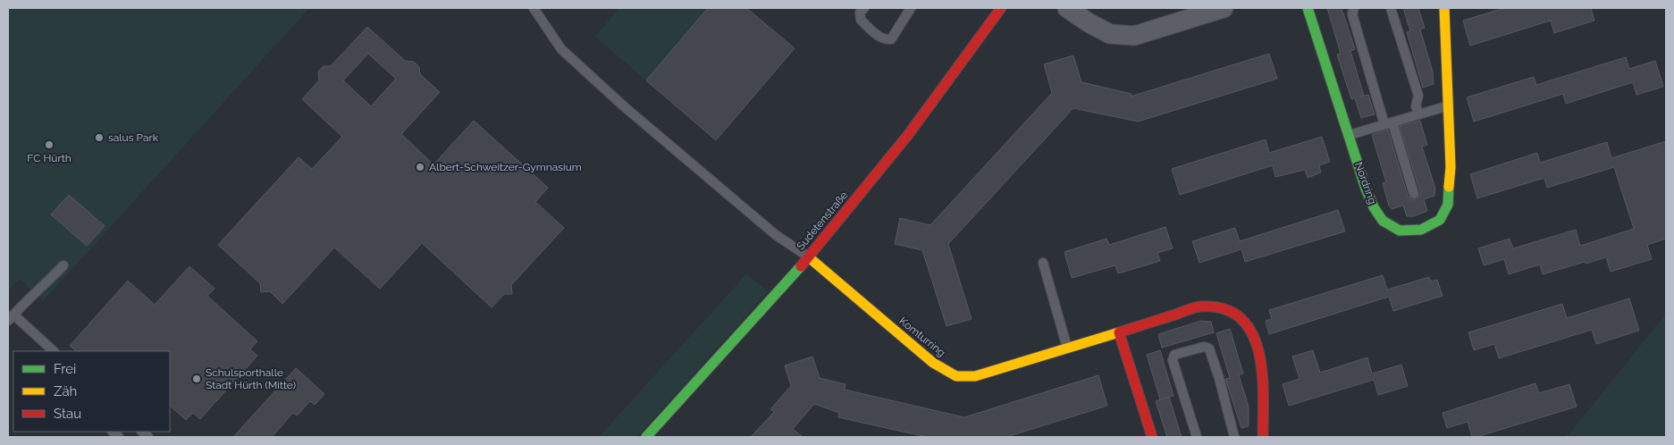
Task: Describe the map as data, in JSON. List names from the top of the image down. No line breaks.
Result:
{"streets":{"street":["Nordring","Sudetenstraße","Komturring"]},"crossings":[["Sudetenstraße","Komturring"]],"places":["salus Park","FC Hürth","Albert-Schweitzer-Gymnasium","Schulsporthalle Stadt Hürth (Mitte)"],"legend":["Frei","Zäh","Stau"]}
